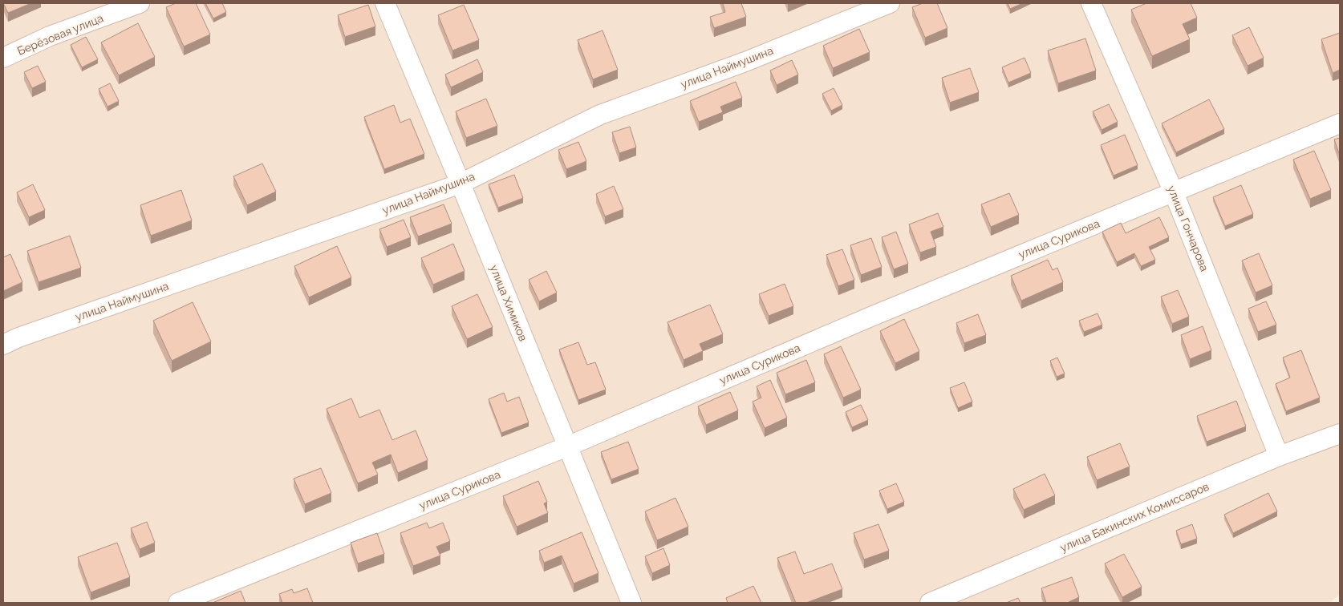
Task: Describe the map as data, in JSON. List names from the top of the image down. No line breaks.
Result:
{"streets":{"street":["Берёзовая улица","улица Наймушина","улица Гончарова","улица Сурикова","улица Химиков","улица Бакинских Комиссаров"]},"crossings":[["улица Наймушина","улица Химиков"],["улица Гончарова","улица Сурикова"],["улица Гончарова","улица Бакинских Комиссаров"],["улица Сурикова","улица Химиков"]]}
